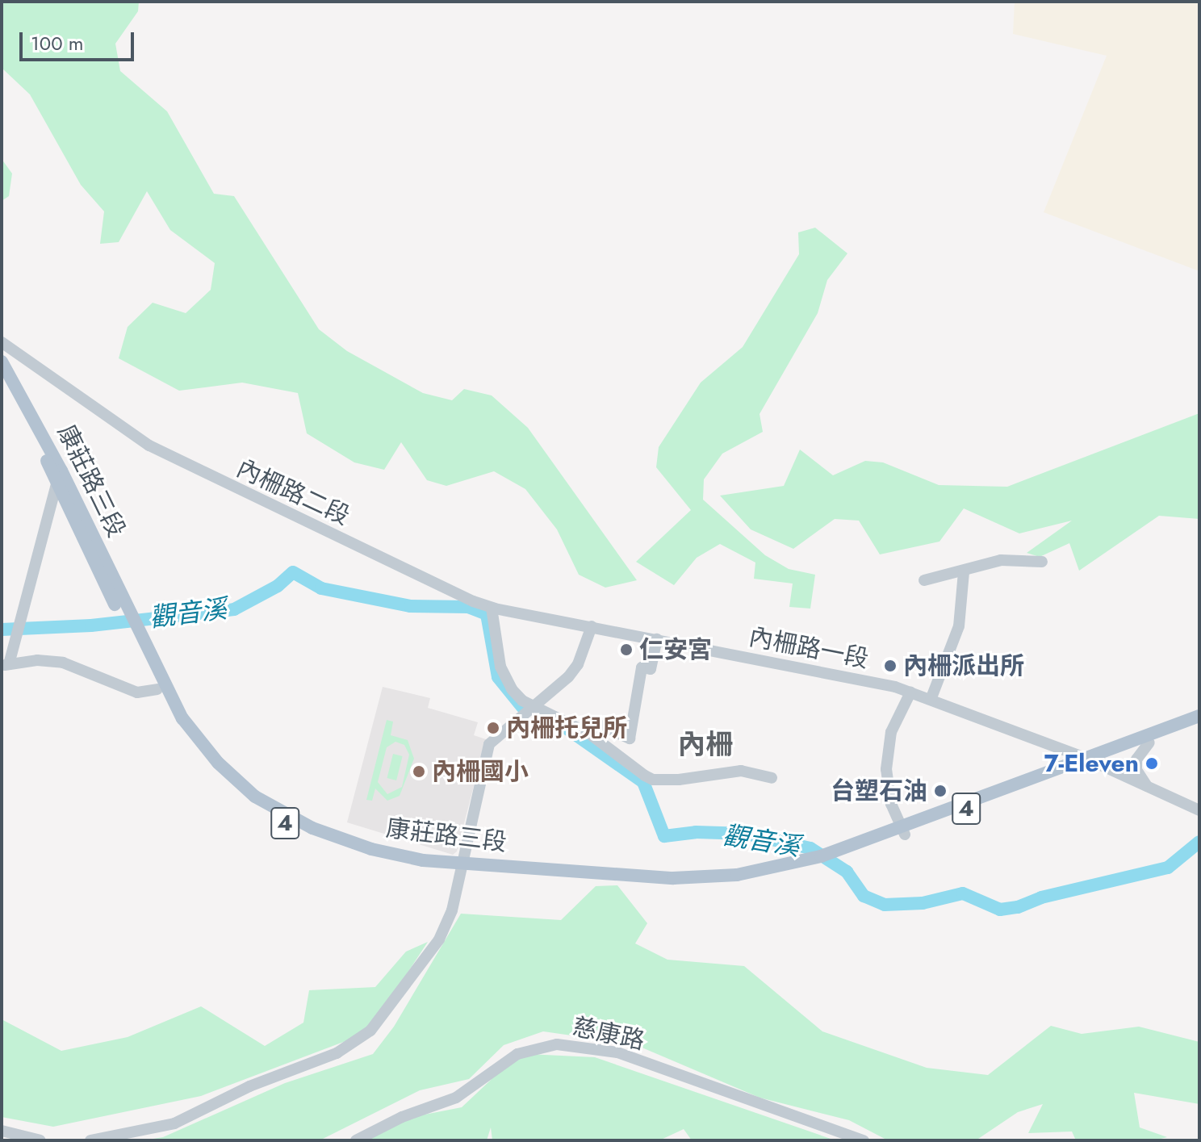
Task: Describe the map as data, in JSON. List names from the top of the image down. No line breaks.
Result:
{"streets":{"main road":["康莊路三段","4"],"street":["內柵路二段","內柵路一段","慈康路"]},"crossings":[["康莊路三段","內柵路一段"],["康莊路三段","4"],["內柵路二段","內柵路一段"],["內柵路一段","4"]],"districts":["內柵"],"water":["觀音溪"],"places":["仁安宮","內柵派出所","內柵托兒所","7-Eleven","內柵國小","台塑石油"],"scale_bar":"100 m"}
